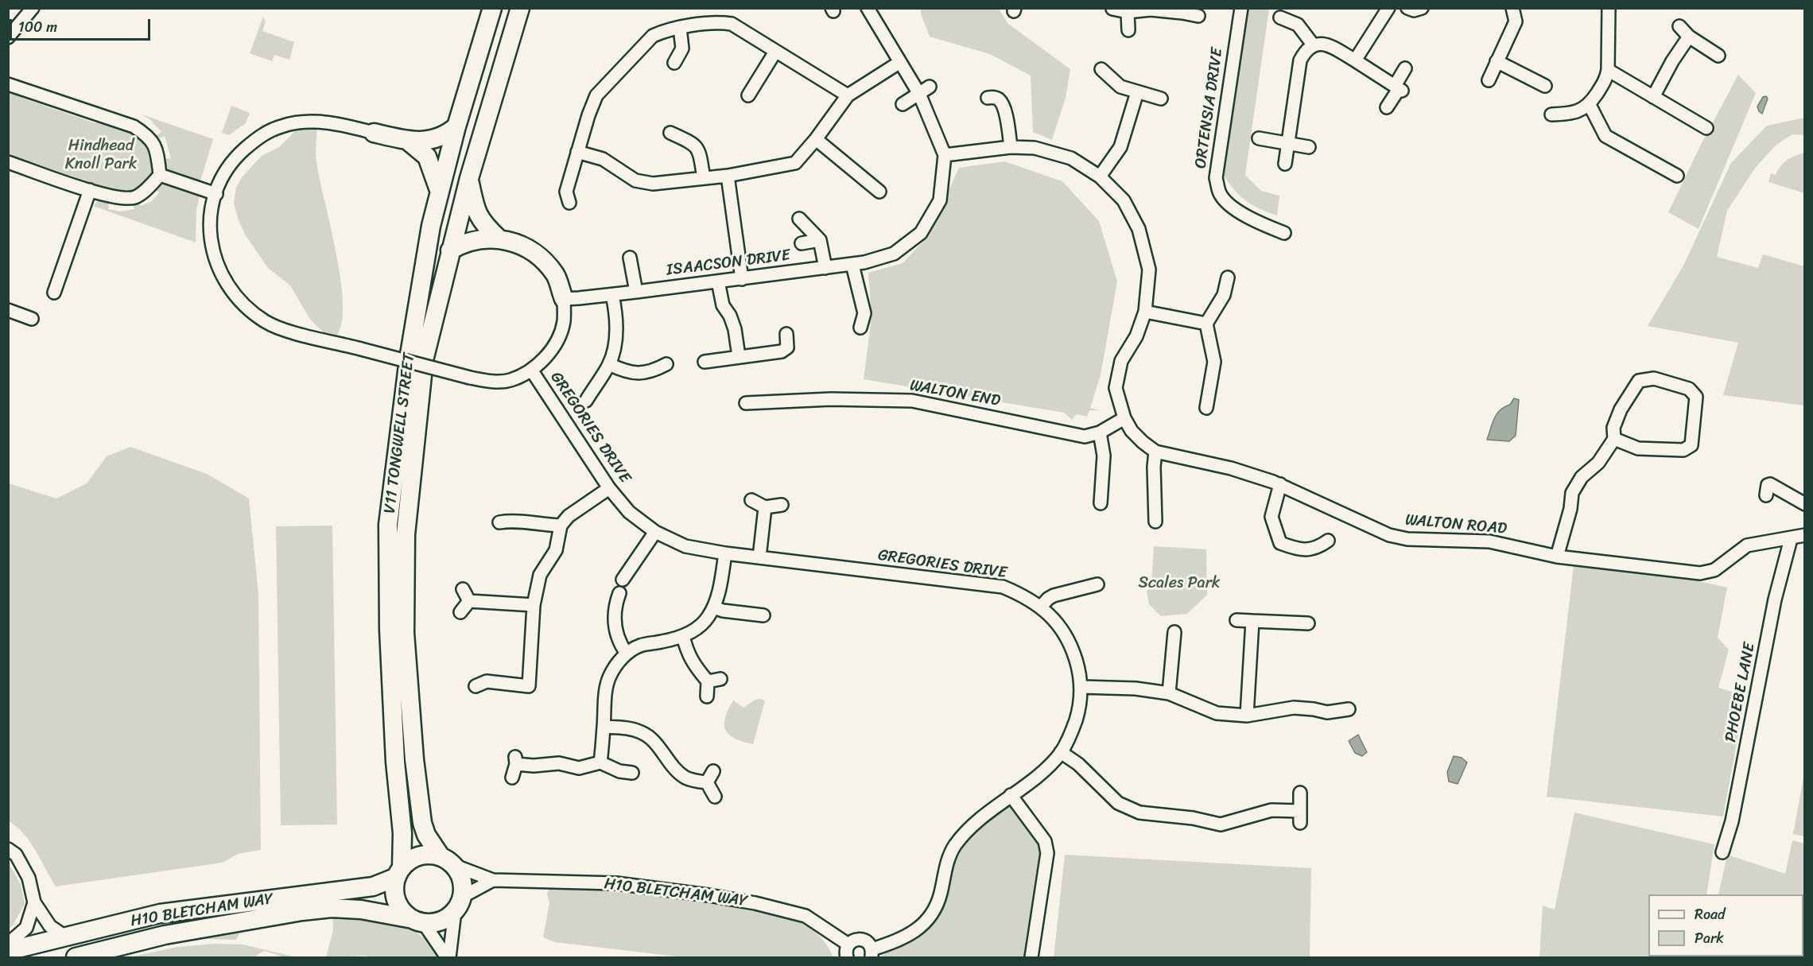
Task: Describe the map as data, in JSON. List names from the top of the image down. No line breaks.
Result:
{"streets":{"highway":["V11 TONGWELL STREET","H10 BLETCHAM WAY"],"street":["ORTENSIA DRIVE","ISAACSON DRIVE","WALTON END","GREGORIES DRIVE","WALTON ROAD","PHOEBE LANE"]},"crossings":[["ISAACSON DRIVE","WALTON ROAD"],["WALTON END","WALTON ROAD"],["V11 TONGWELL STREET","H10 BLETCHAM WAY"],["WALTON ROAD","PHOEBE LANE"]],"parks":["Hindhead Knoll Park","Scales Park"],"legend":["Road","Park"],"scale_bar":"100 m"}
